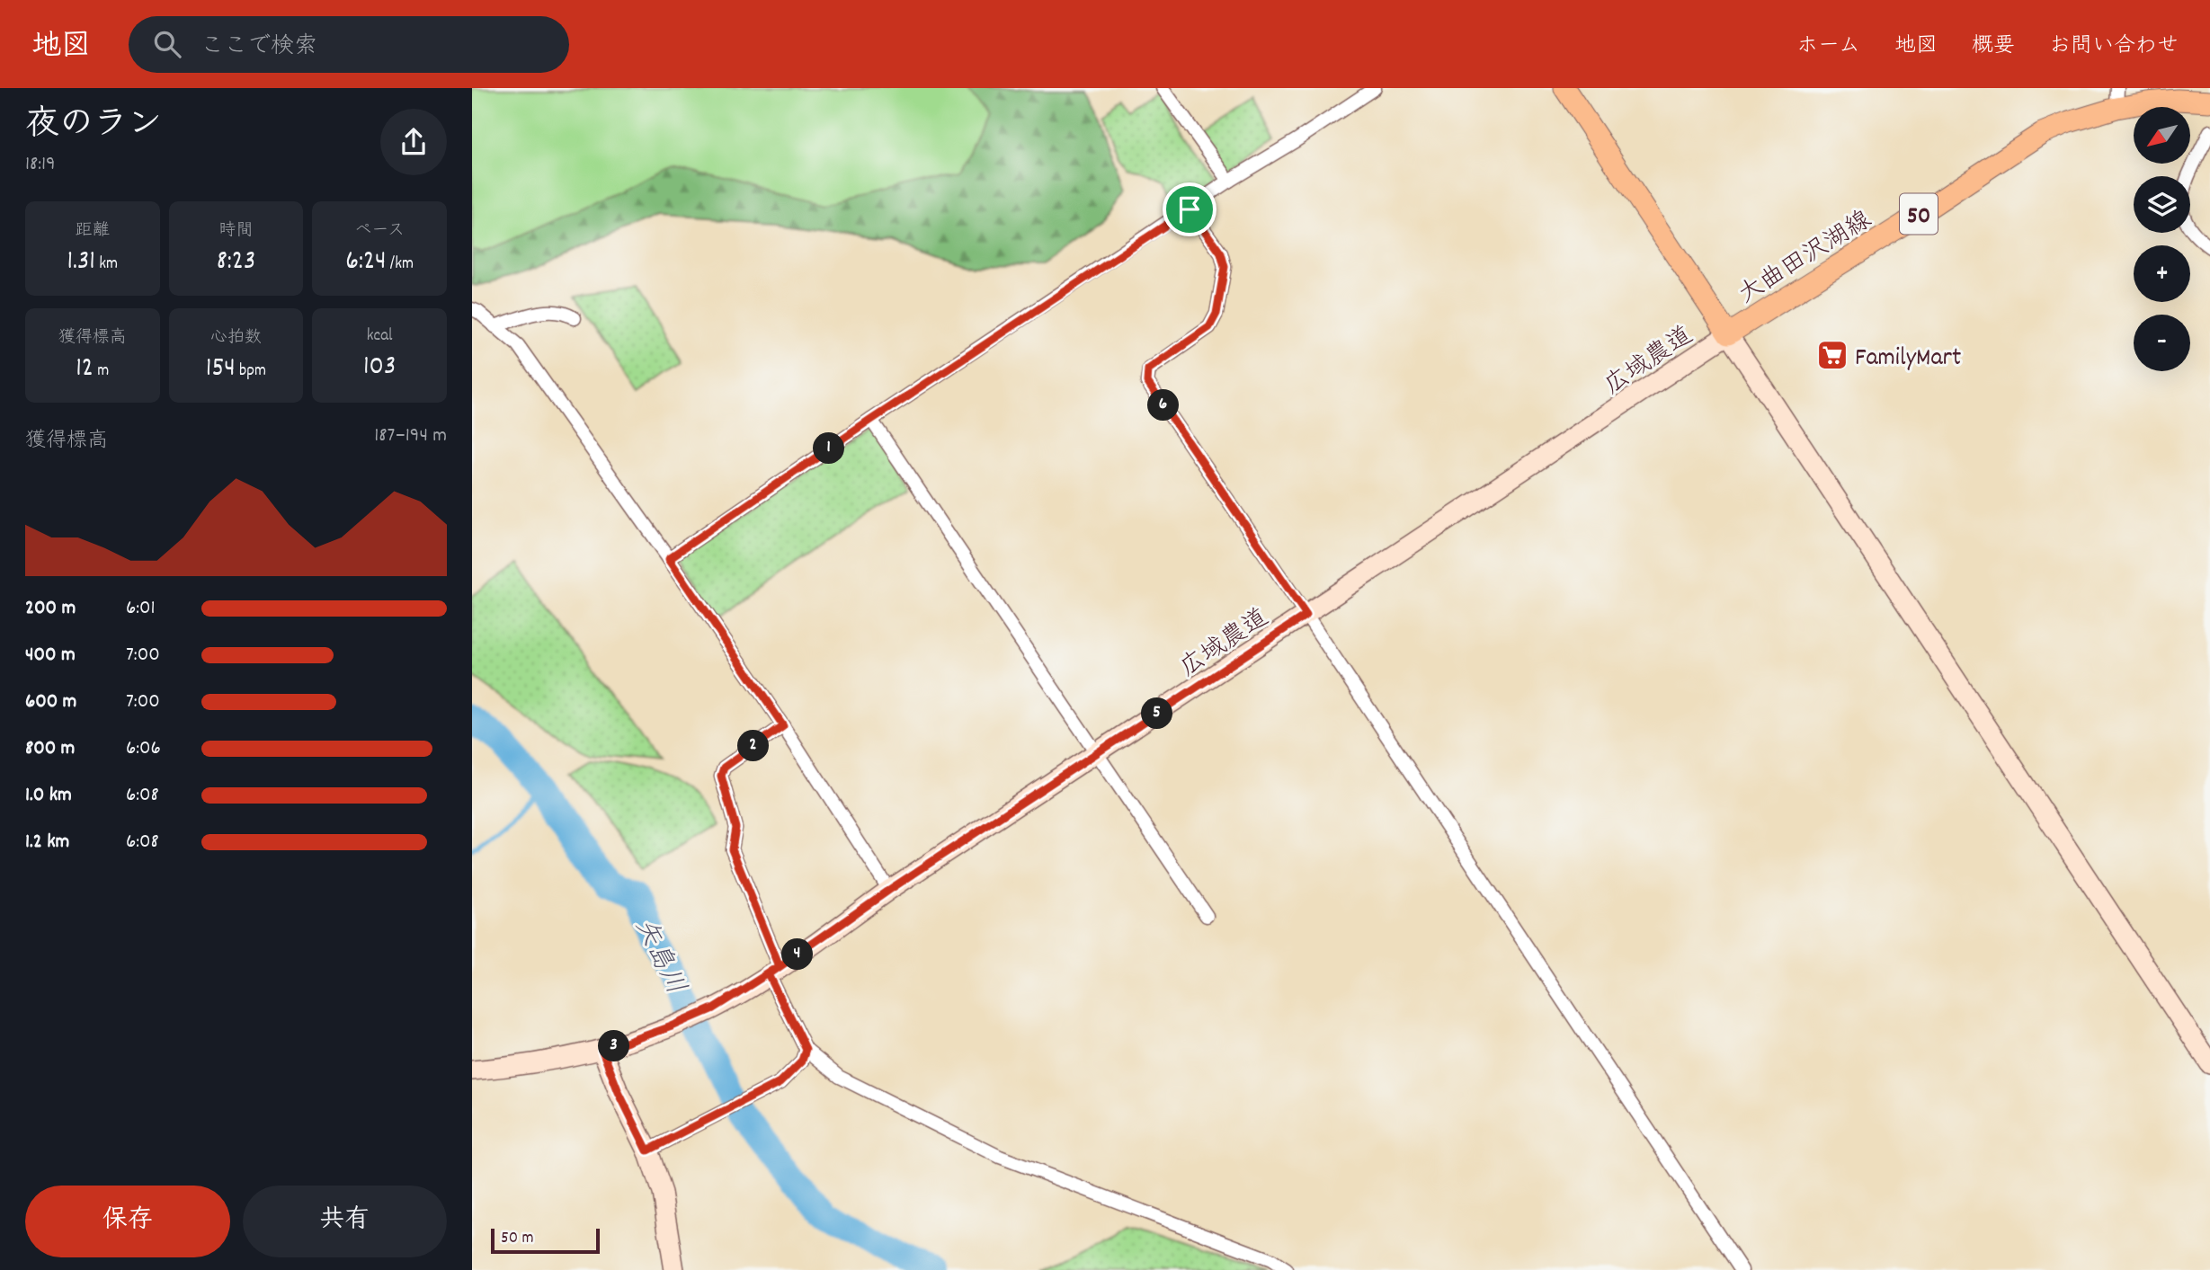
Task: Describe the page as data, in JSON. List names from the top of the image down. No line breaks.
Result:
{"streets":{"main road":["50","大曲田沢湖線"],"street":["広域農道"]},"crossings":[["大曲田沢湖線","広域農道"]],"water":["矢島川"],"places":{"supermarket":["FamilyMart"]},"scale_bar":"50 m","north":"bottom left","page":{"header":"地図","search":"ここで検索","nav":["ホーム","地図","概要","お問い合わせ"],"heading":["夜のラン","18:19"],"map_buttons":["+","−"],"stats":[["距離","1.31 km"],["時間","8:23"],["ペース","6:24 /km"],["獲得標高","12 m"],["心拍数","154 bpm"],["kcal","103"]],"pins":["6","1","5","2","4","3"],"chart":["獲得標高","187–194 m"],"list":[{"name":"200 m","note":"6:01"},{"name":"400 m","note":"7:00"},{"name":"600 m","note":"7:00"},{"name":"800 m","note":"6:06"},{"name":"1.0 km","note":"6:08"},{"name":"1.2 km","note":"6:08"}],"buttons":["保存","共有"],"scale":"50 m"}}
